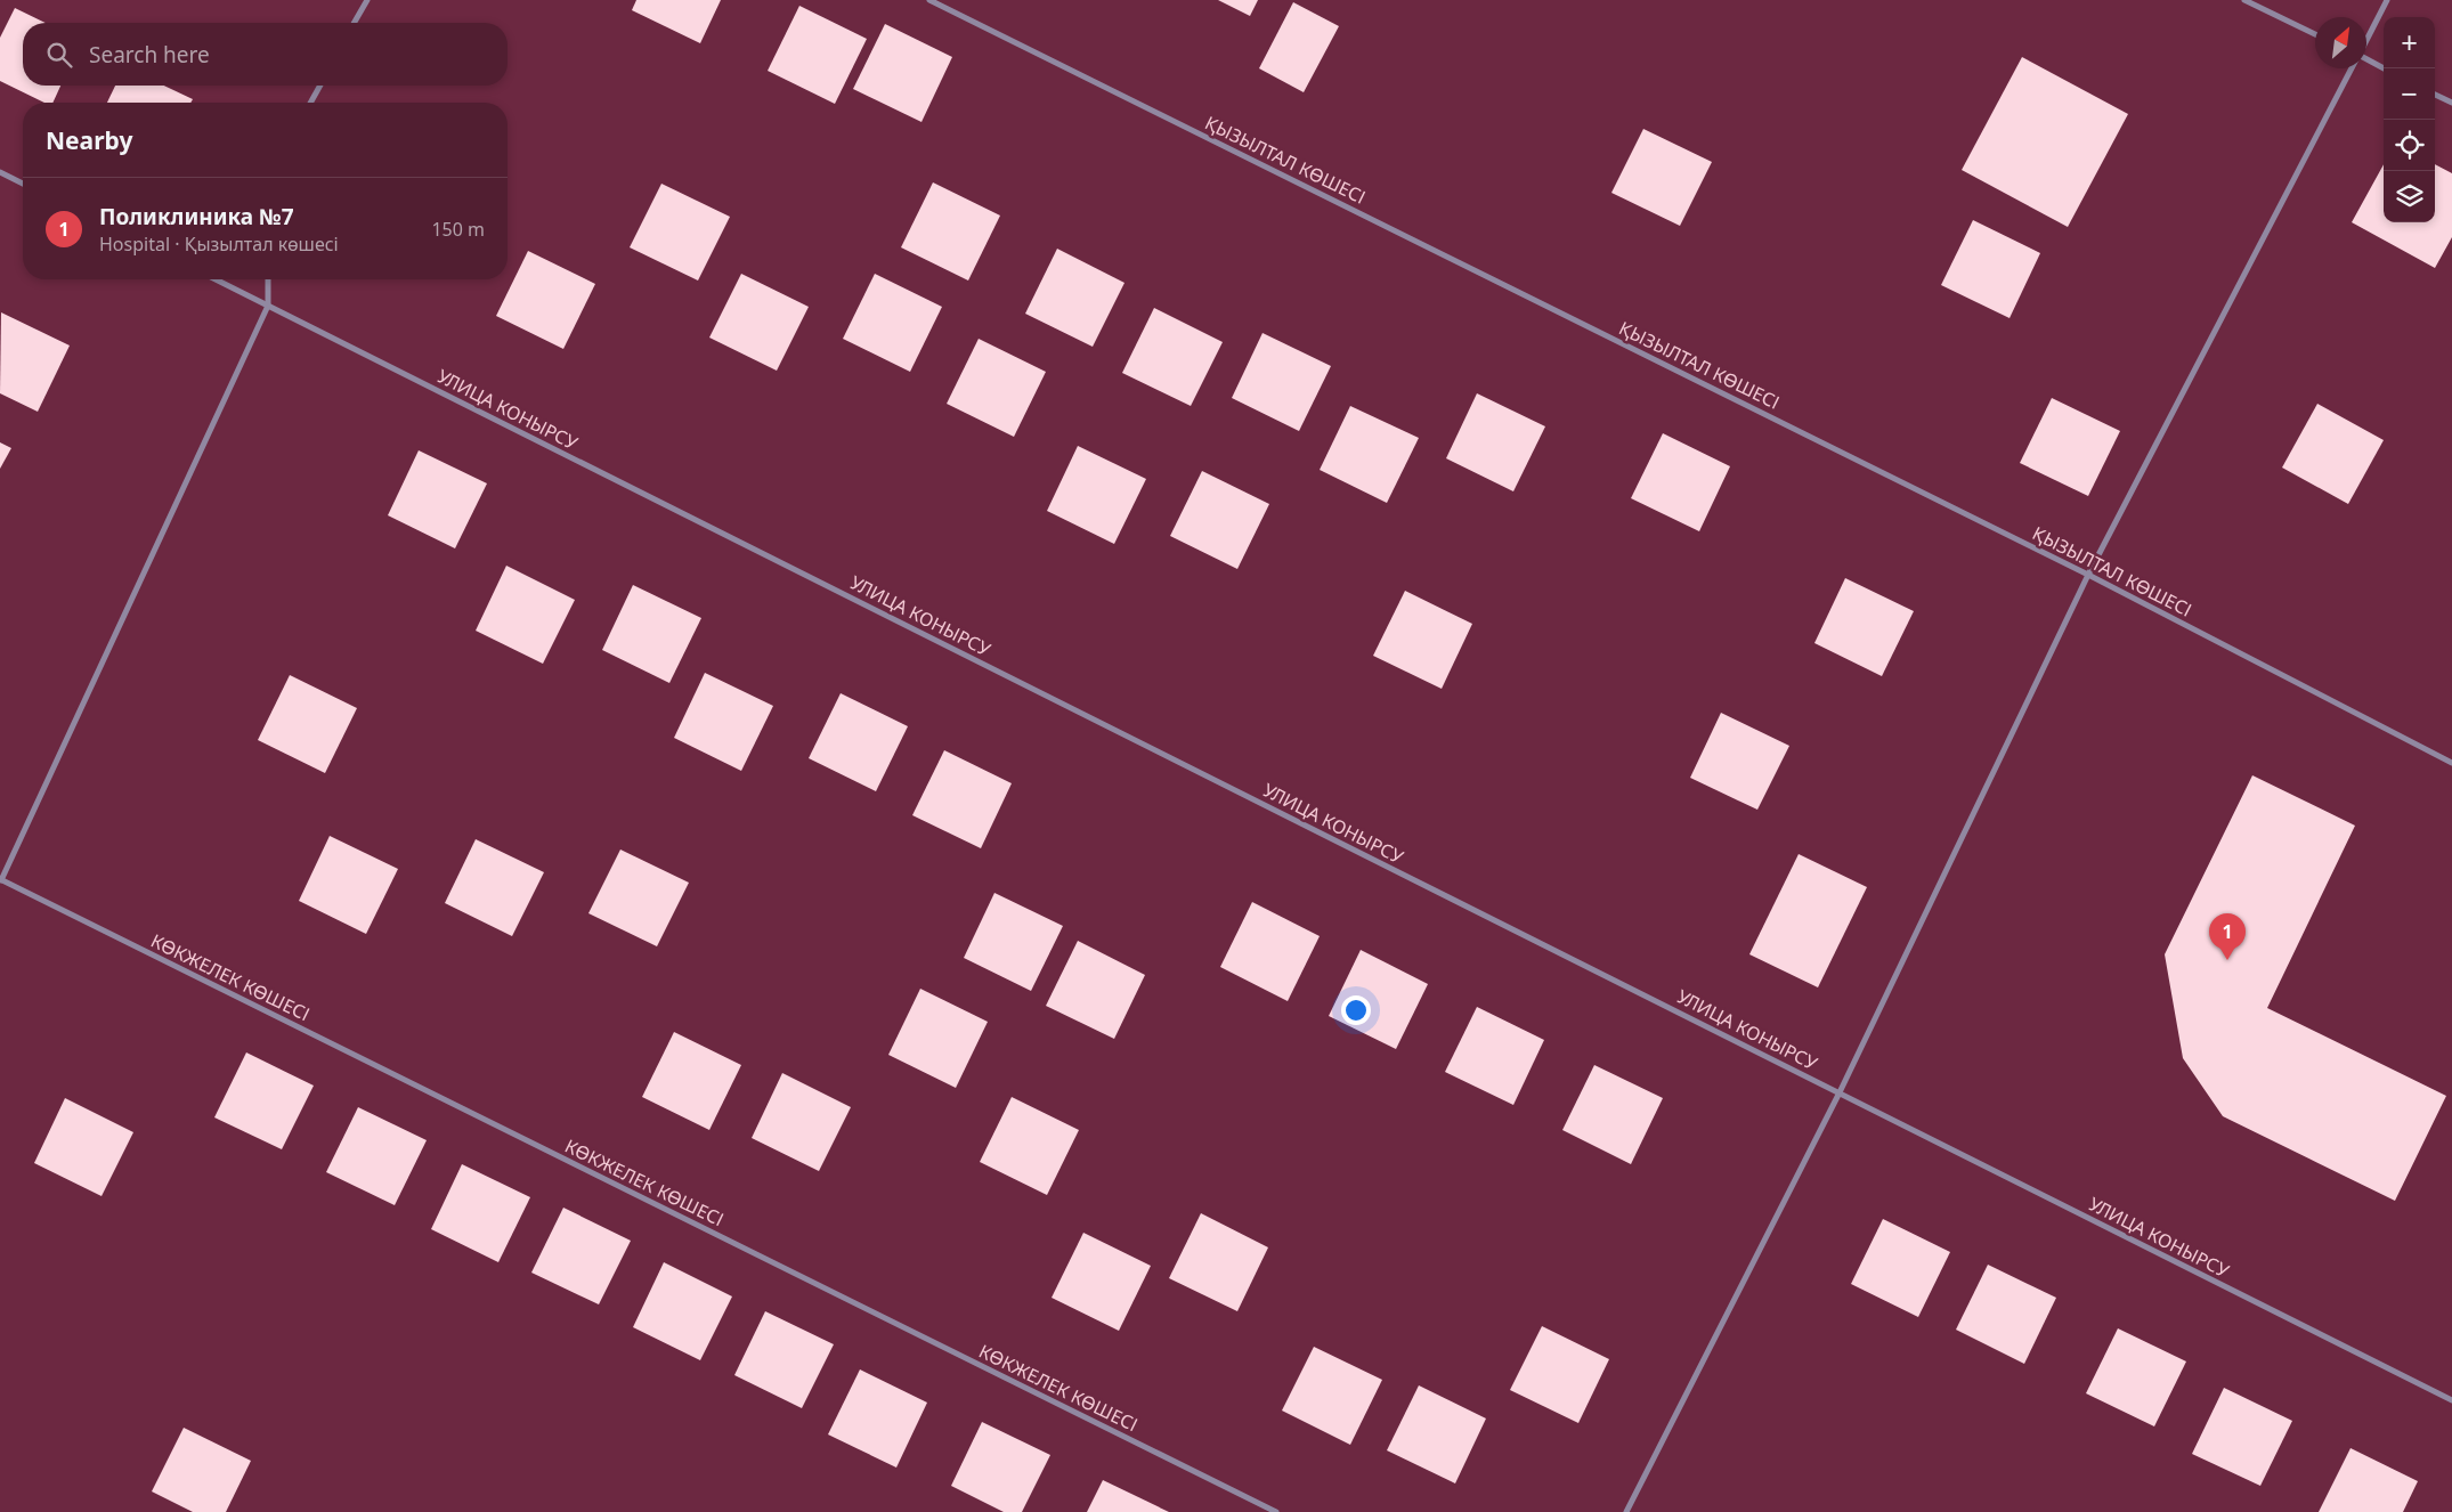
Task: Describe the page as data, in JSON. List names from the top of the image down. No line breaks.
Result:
{"streets":{"street":["ҚЫЗЫЛТАЛ КӨШЕСІ","УЛИЦА КОНЫРСУ","КӨКЖЕЛЕК КӨШЕСІ"]},"north":"top right","page":{"map_buttons":["+","−"],"search":"Search here","heading":"Nearby","list":[{"mark":"1","name":"Поликлиника №7","note":"Hospital · Қызылтал көшесі","value":"150 m"}],"pins":"1"}}
